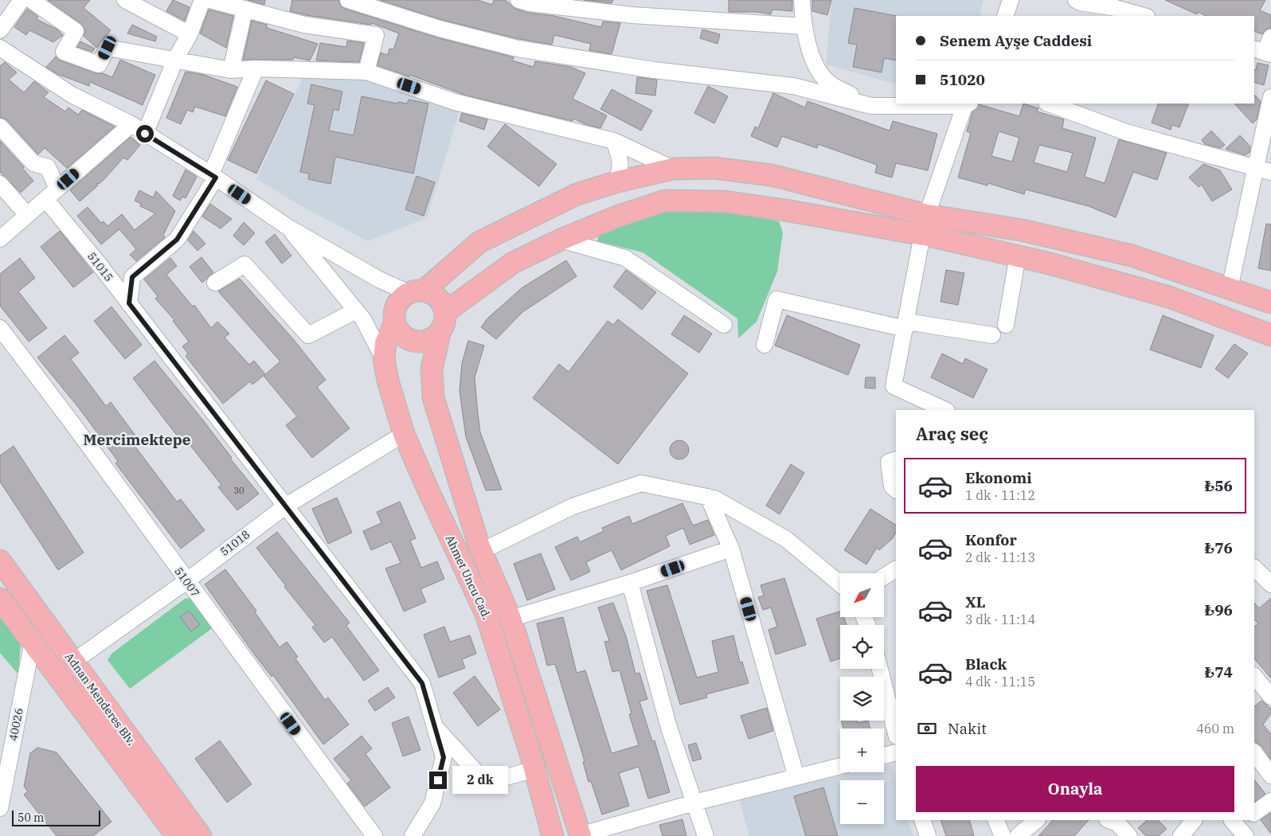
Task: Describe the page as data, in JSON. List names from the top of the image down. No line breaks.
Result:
{"streets":{"main road":["Ahmet Uncu Cad.","Adnan Menderes Blv."],"street":["51015","51018","51007","40026"]},"crossings":[["51015","51018"],["51018","Ahmet Uncu Cad."],["51018","51007"],["51018","Adnan Menderes Blv."],["Adnan Menderes Blv.","40026"]],"districts":["Mercimektepe"],"house_numbers":["30"],"scale_bar":"50 m","north":"bottom left","page":{"banner":["Senem Ayşe Caddesi","51020"],"heading":"Araç seç","list":[{"name":"Ekonomi","note":"1 dk · 11:12","value":"₺56"},{"name":"Konfor","note":"2 dk · 11:13","value":"₺76"},{"name":"XL","note":"3 dk · 11:14","value":"₺96"},{"name":"Black","note":"4 dk · 11:15","value":"₺74"}],"map_buttons":["+","−"],"pay":["Nakit","460 m"],"buttons":"Onayla","bubble":"2 dk","scale":"50 m"}}
